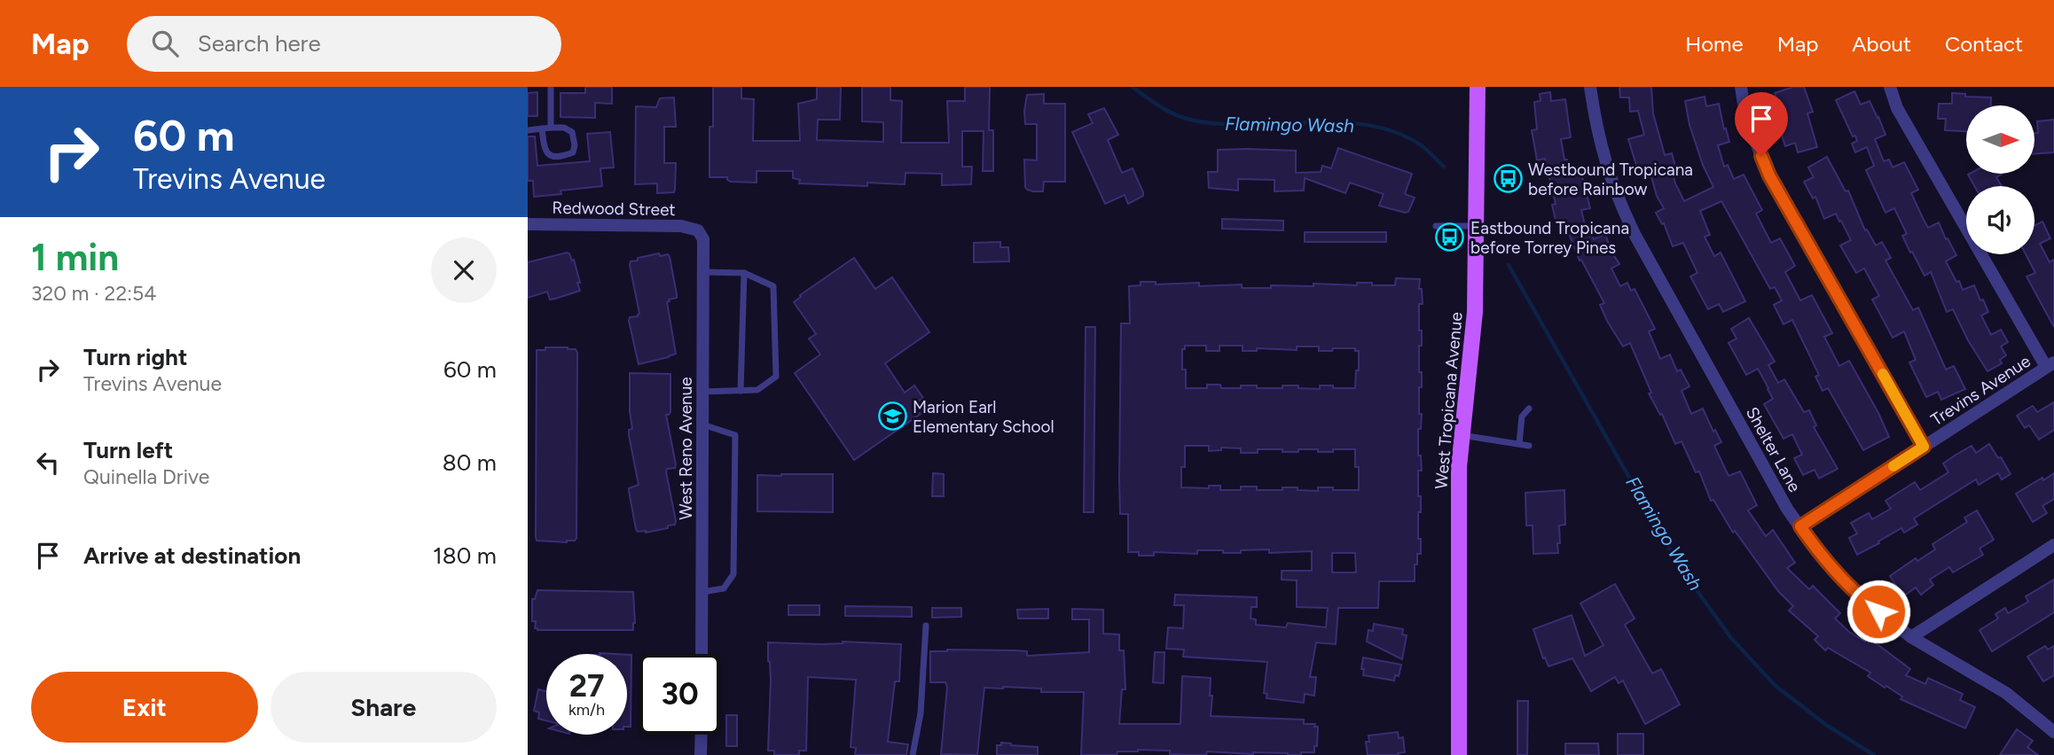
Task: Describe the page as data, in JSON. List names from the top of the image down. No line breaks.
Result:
{"streets":{"main road":["West Tropicana Avenue"],"street":["Redwood Street","Trevins Avenue","West Reno Avenue","Shelter Lane"]},"crossings":[["Redwood Street","West Reno Avenue"],["Trevins Avenue","Shelter Lane"]],"water":["Flamingo Wash"],"places":{"bus stop":["Westbound Tropicana before Rainbow","Eastbound Tropicana before Torrey Pines"],"school or university":["Marion Earl Elementary School"]},"north":"right","page":{"header":"Map","search":"Search here","nav":["Home","Map","About","Contact"],"turn":["60 m","Trevins Avenue"],"heading":["1 min","320 m · 22:54"],"list":[{"name":"Turn right","note":"Trevins Avenue","value":"60 m"},{"name":"Turn left","note":"Quinella Drive","value":"80 m"},{"name":"Arrive at destination","value":"180 m"}],"speed":"27 km/h","limit":"30","buttons":["Exit","Share"]}}
